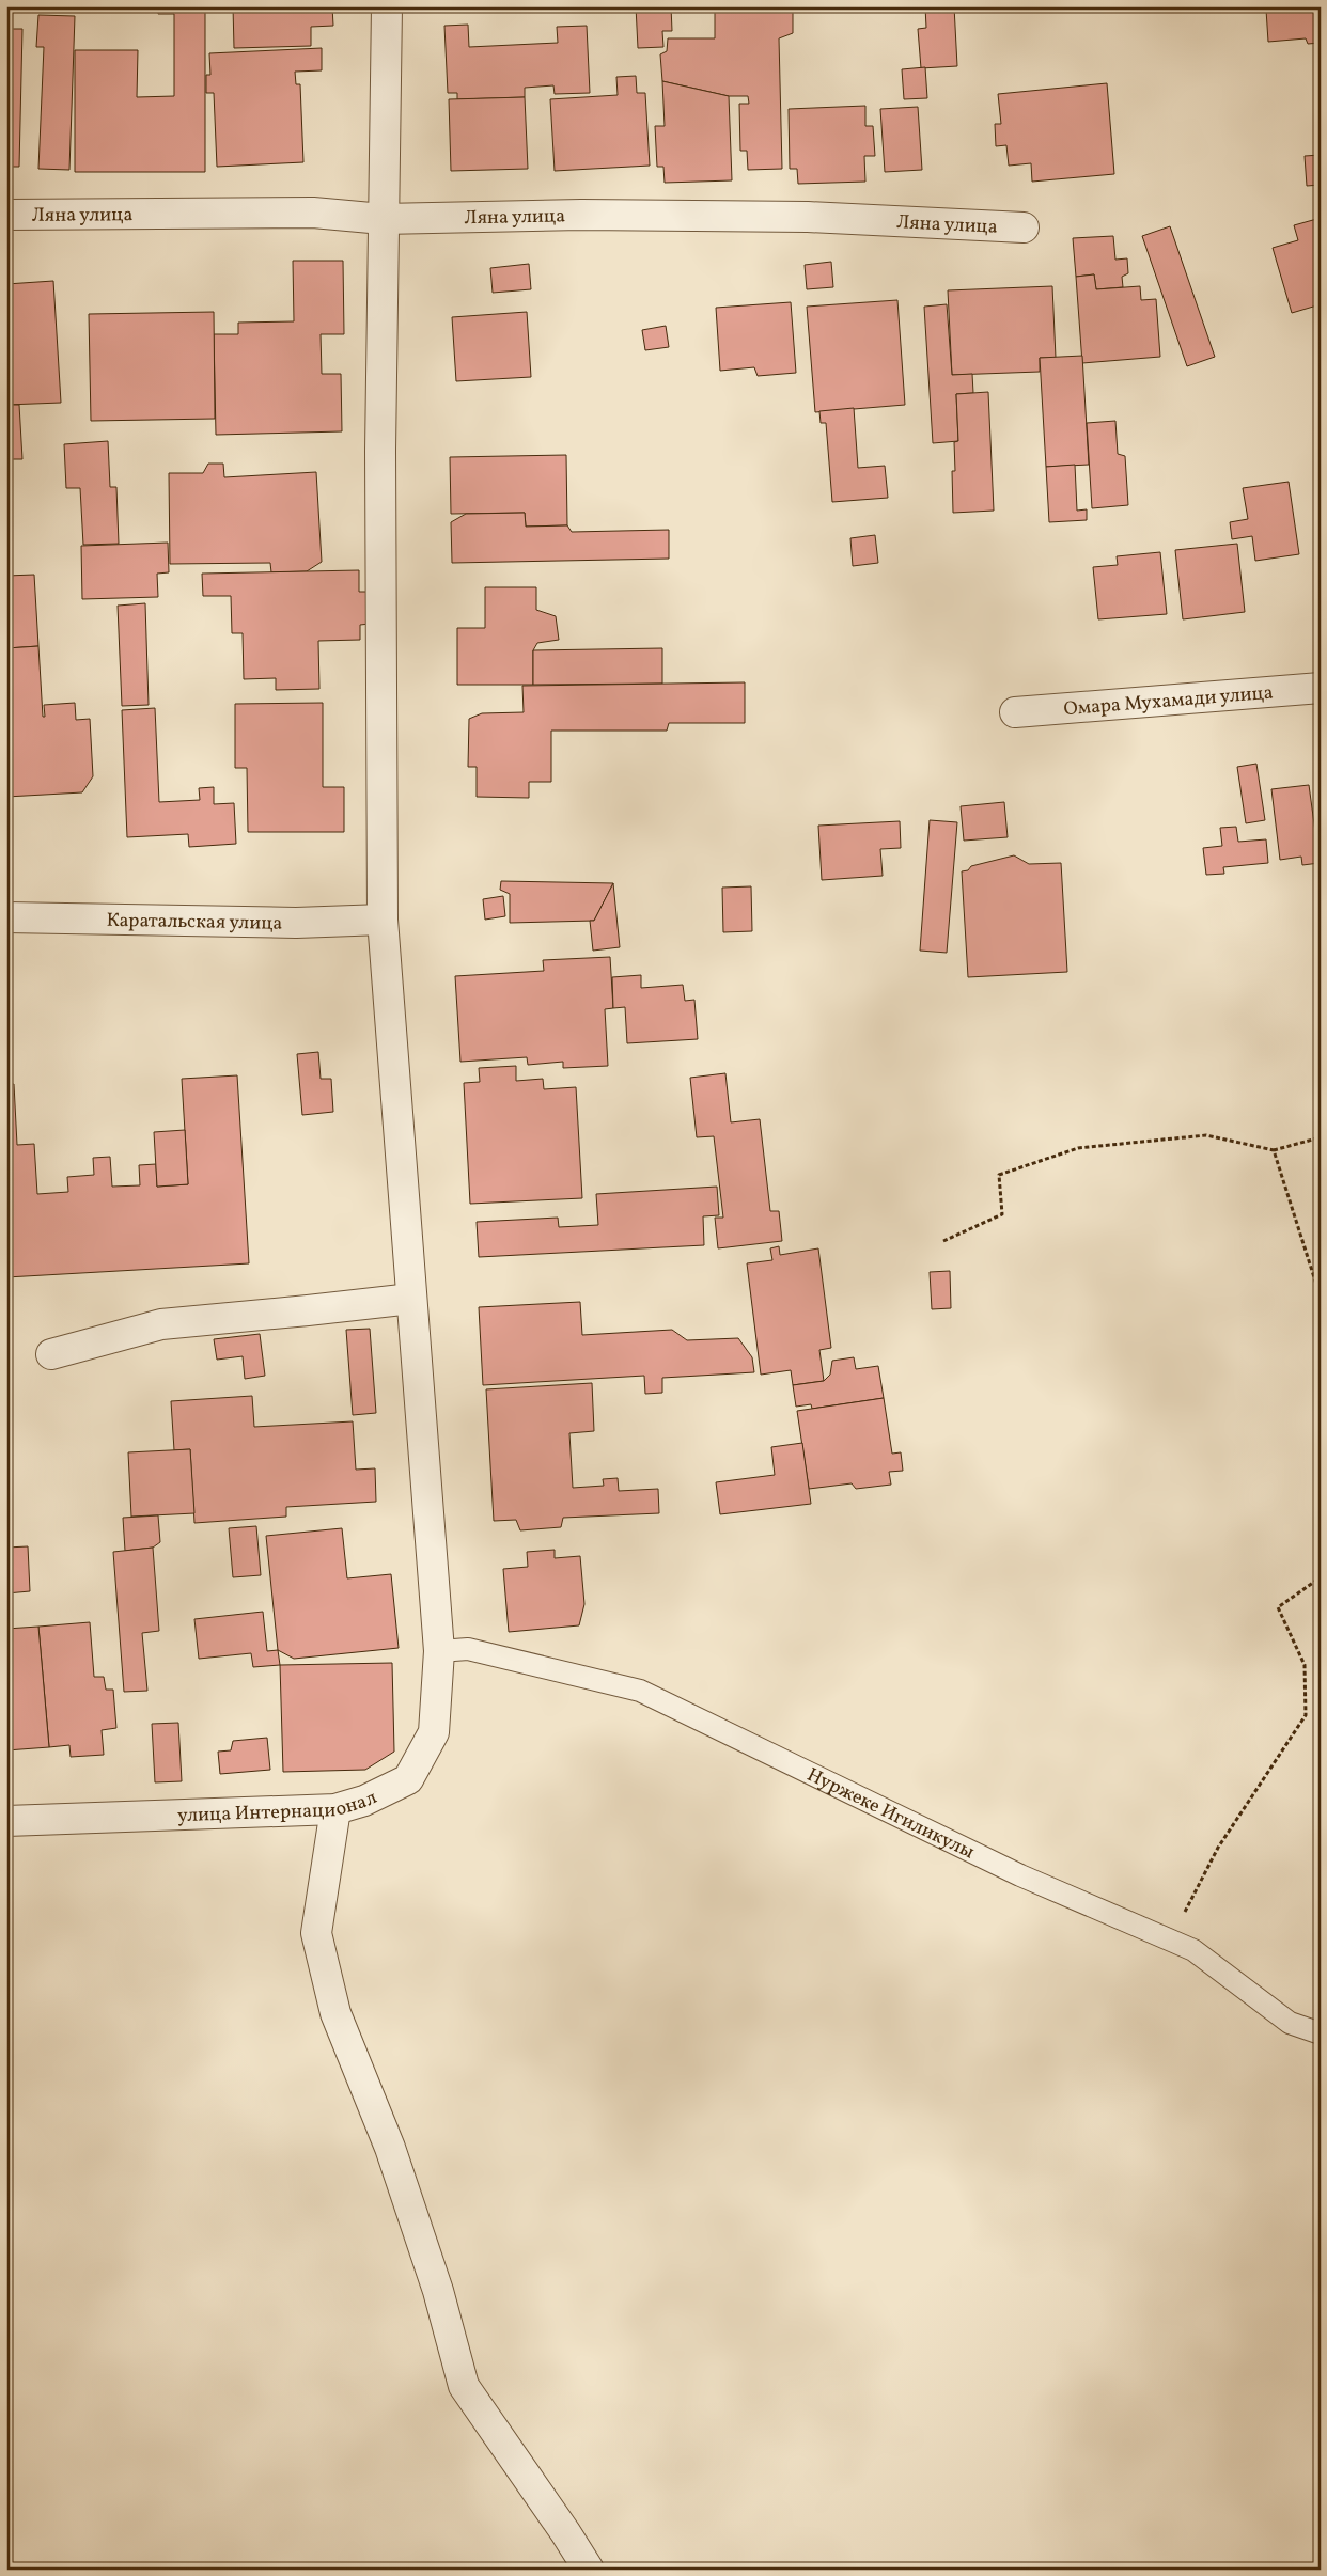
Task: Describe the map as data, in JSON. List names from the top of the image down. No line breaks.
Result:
{"streets":{"street":["Ляна улица","Омара Мухамади улица","Каратальская улица","улица Интернационал"],"lane":["Нуржеке Игиликулы"]},"crossings":[["Ляна улица","улица Интернационал"],["Каратальская улица","улица Интернационал"],["улица Интернационал","Нуржеке Игиликулы"]]}
